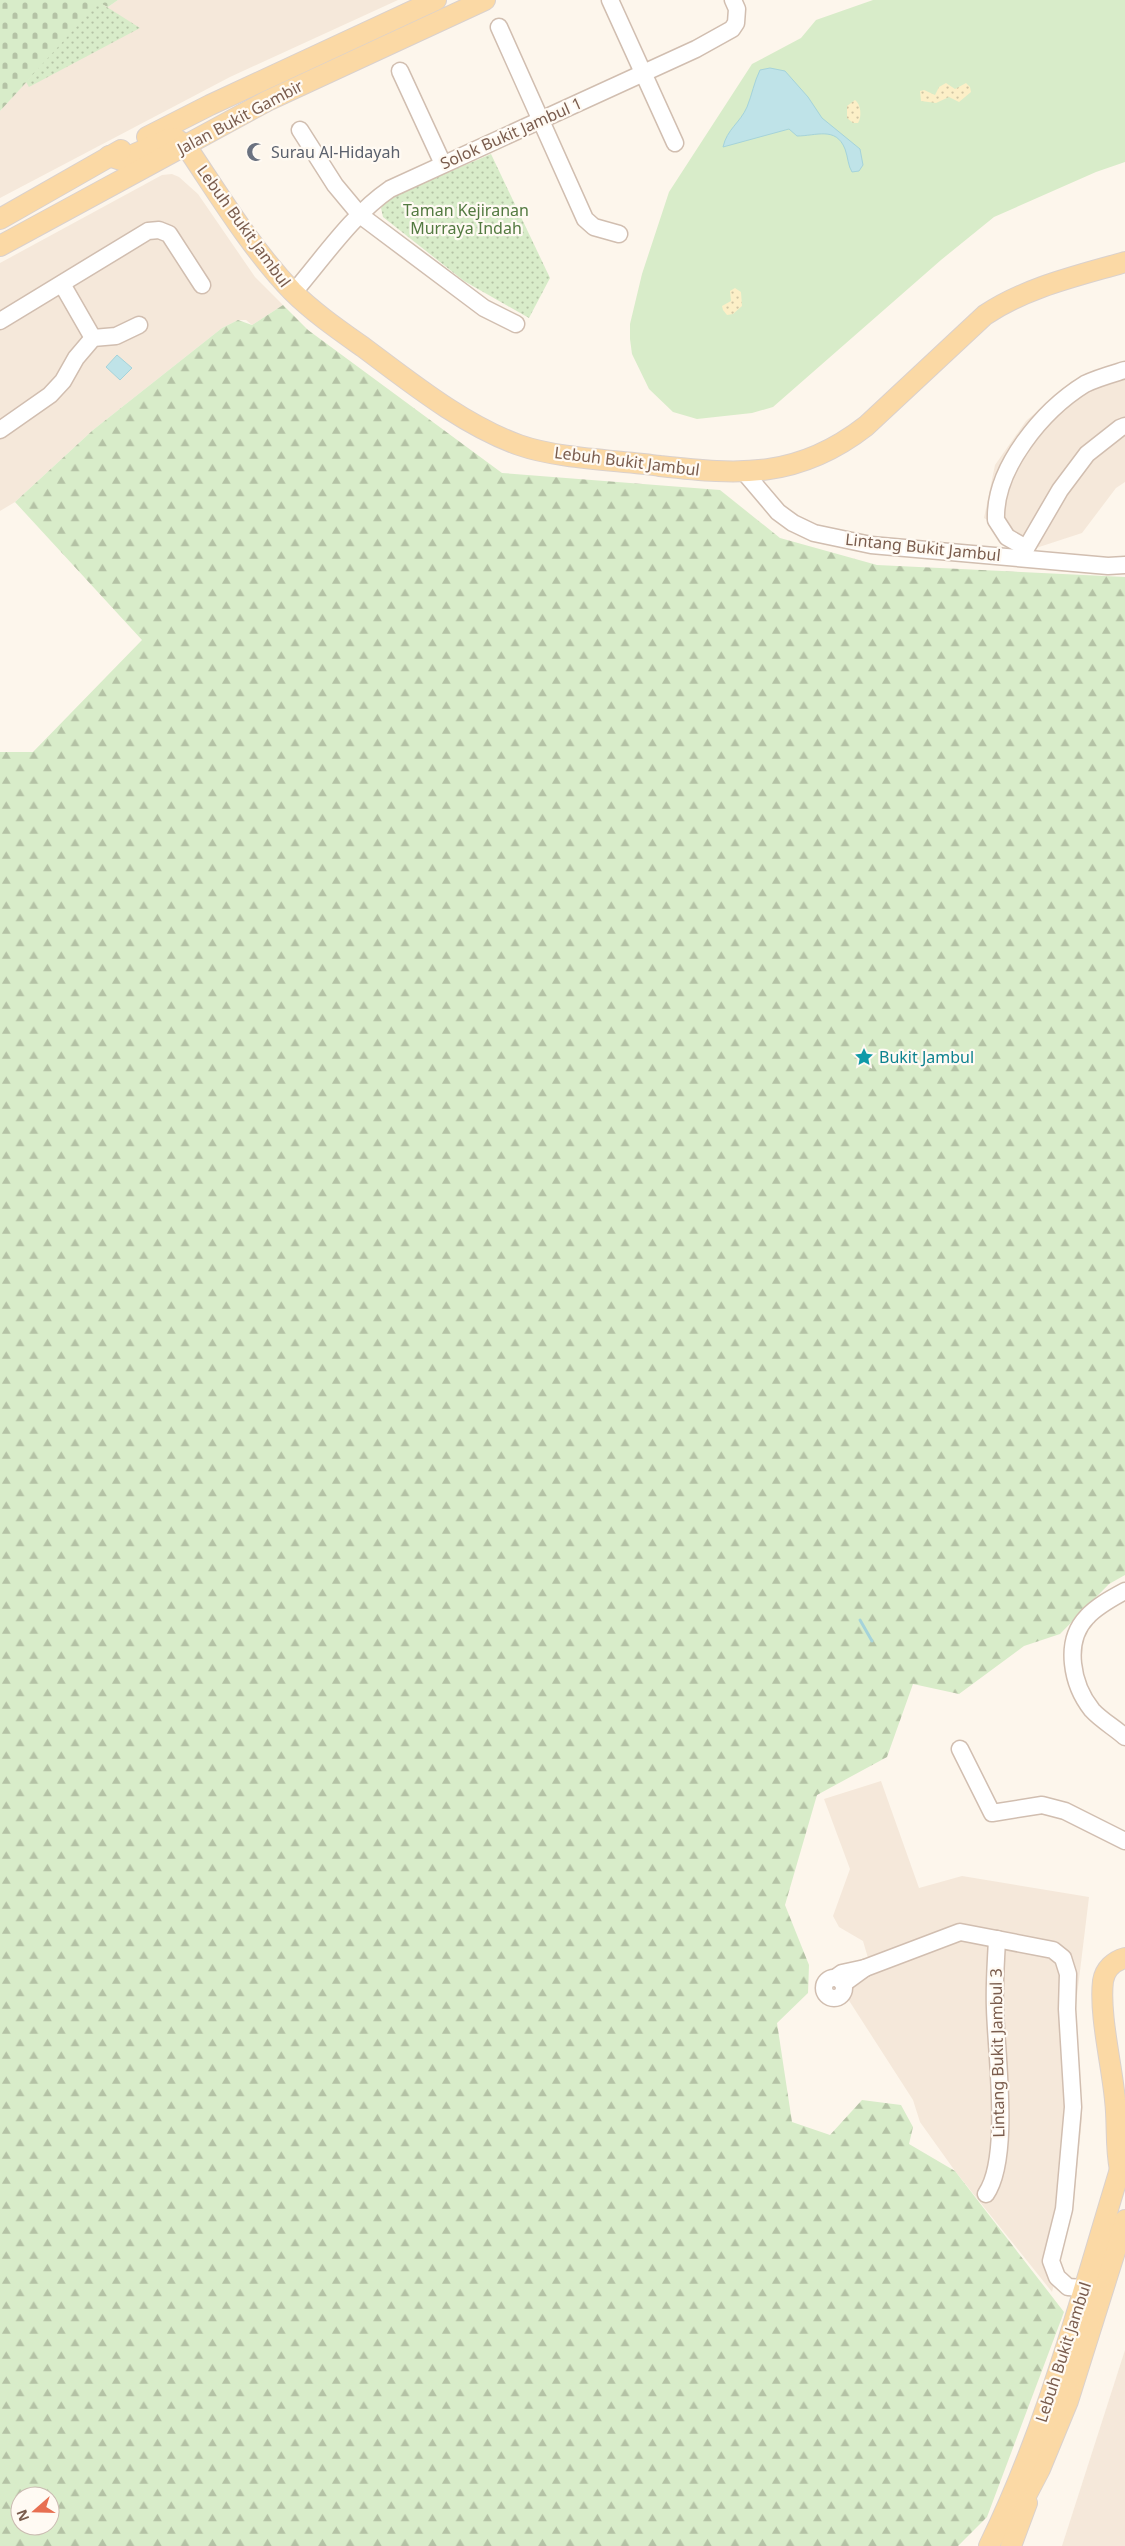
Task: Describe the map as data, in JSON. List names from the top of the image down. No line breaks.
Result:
{"streets":{"main road":["Jalan Bukit Gambir","Lebuh Bukit Jambul"],"street":["Solok Bukit Jambul 1","Lintang Bukit Jambul","Lintang Bukit Jambul 3"]},"crossings":[["Jalan Bukit Gambir","Lebuh Bukit Jambul"],["Solok Bukit Jambul 1","Lebuh Bukit Jambul"],["Lebuh Bukit Jambul","Lintang Bukit Jambul"]],"parks":["Taman Kejiranan Murraya Indah"],"places":{"mosque":["Surau Al-Hidayah"],"place":["Bukit Jambul"]},"north":"left"}
